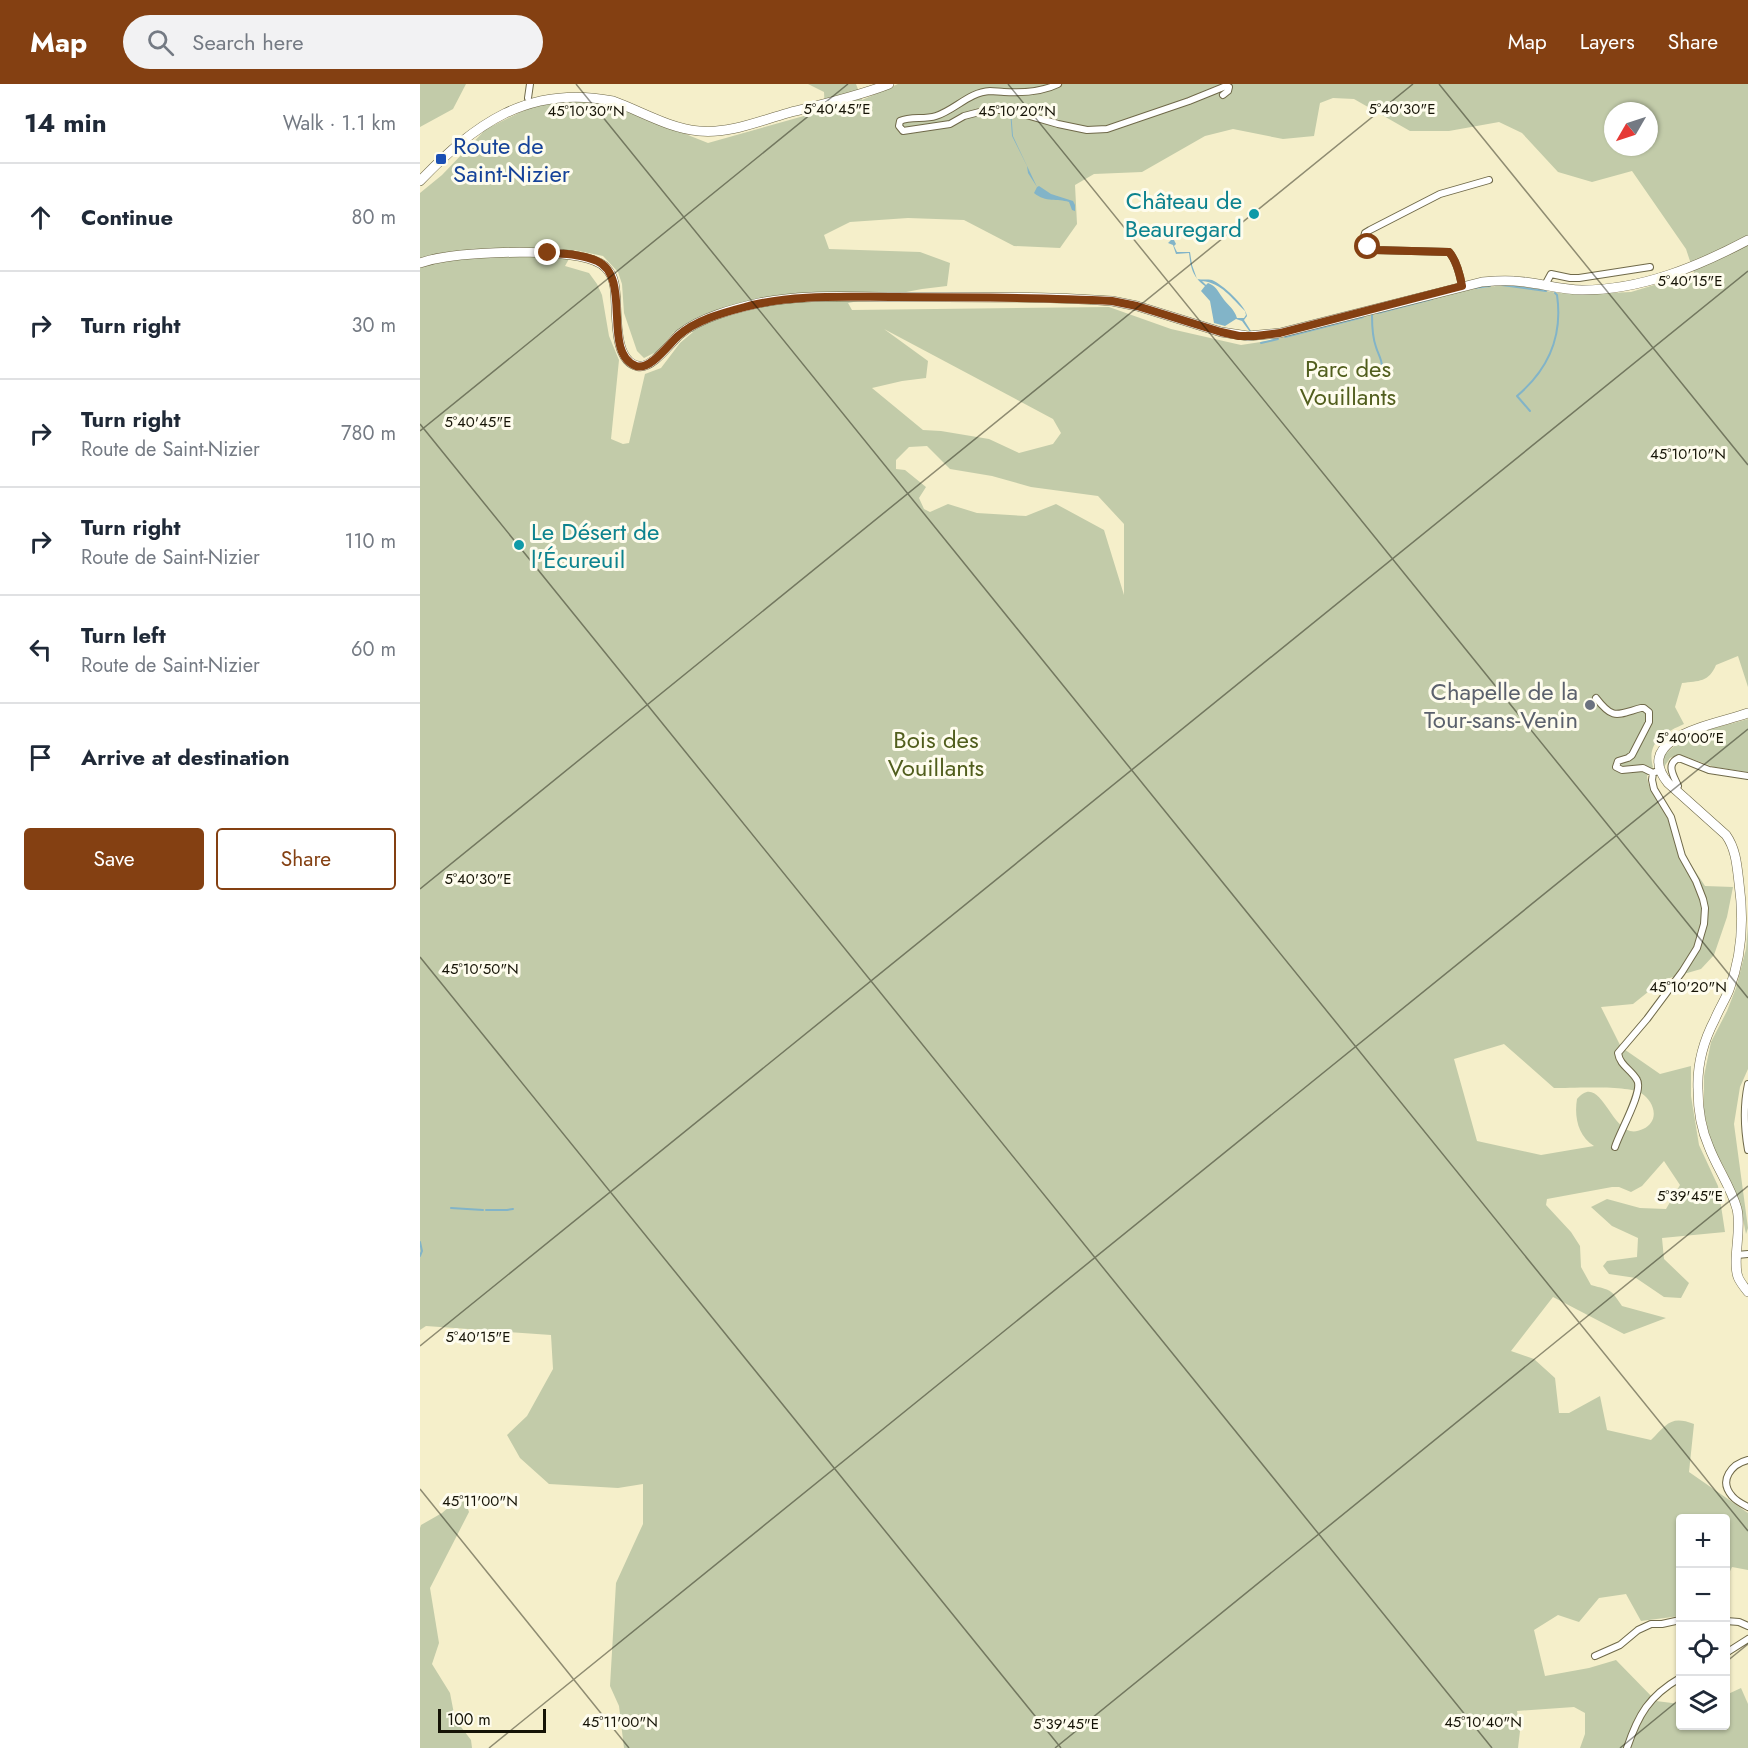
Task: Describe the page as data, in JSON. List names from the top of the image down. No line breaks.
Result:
{"parks":["Parc des Vouillants","Bois des Vouillants"],"places":{"transit":["Route de Saint-Nizier"],"other":["Château de Beauregard","Le Désert de l'Écureuil","Chapelle de la Tour-sans-Venin"]},"scale_bar":"100 m","north":"bottom left","page":{"header":"Map","search":"Search here","nav":["Map","Layers","Share"],"heading":["14 min","Walk · 1.1 km"],"list":[["Continue","80 m"],["Turn right","30 m"],["Turn right","Route de Saint-Nizier","780 m"],["Turn right","Route de Saint-Nizier","110 m"],["Turn left","Route de Saint-Nizier","60 m"],"Arrive at destination"],"buttons":["Save","Share"],"map_buttons":["+","−"],"scale":"100 m"},"coordinates":["5°40'45\"E","5°40'30\"E","45°10'20\"N","45°10'30\"N","5°40'15\"E","45°10'10\"N","5°40'00\"E","45°10'50\"N","5°39'45\"E","45°11'00\"N","45°10'40\"N"]}
